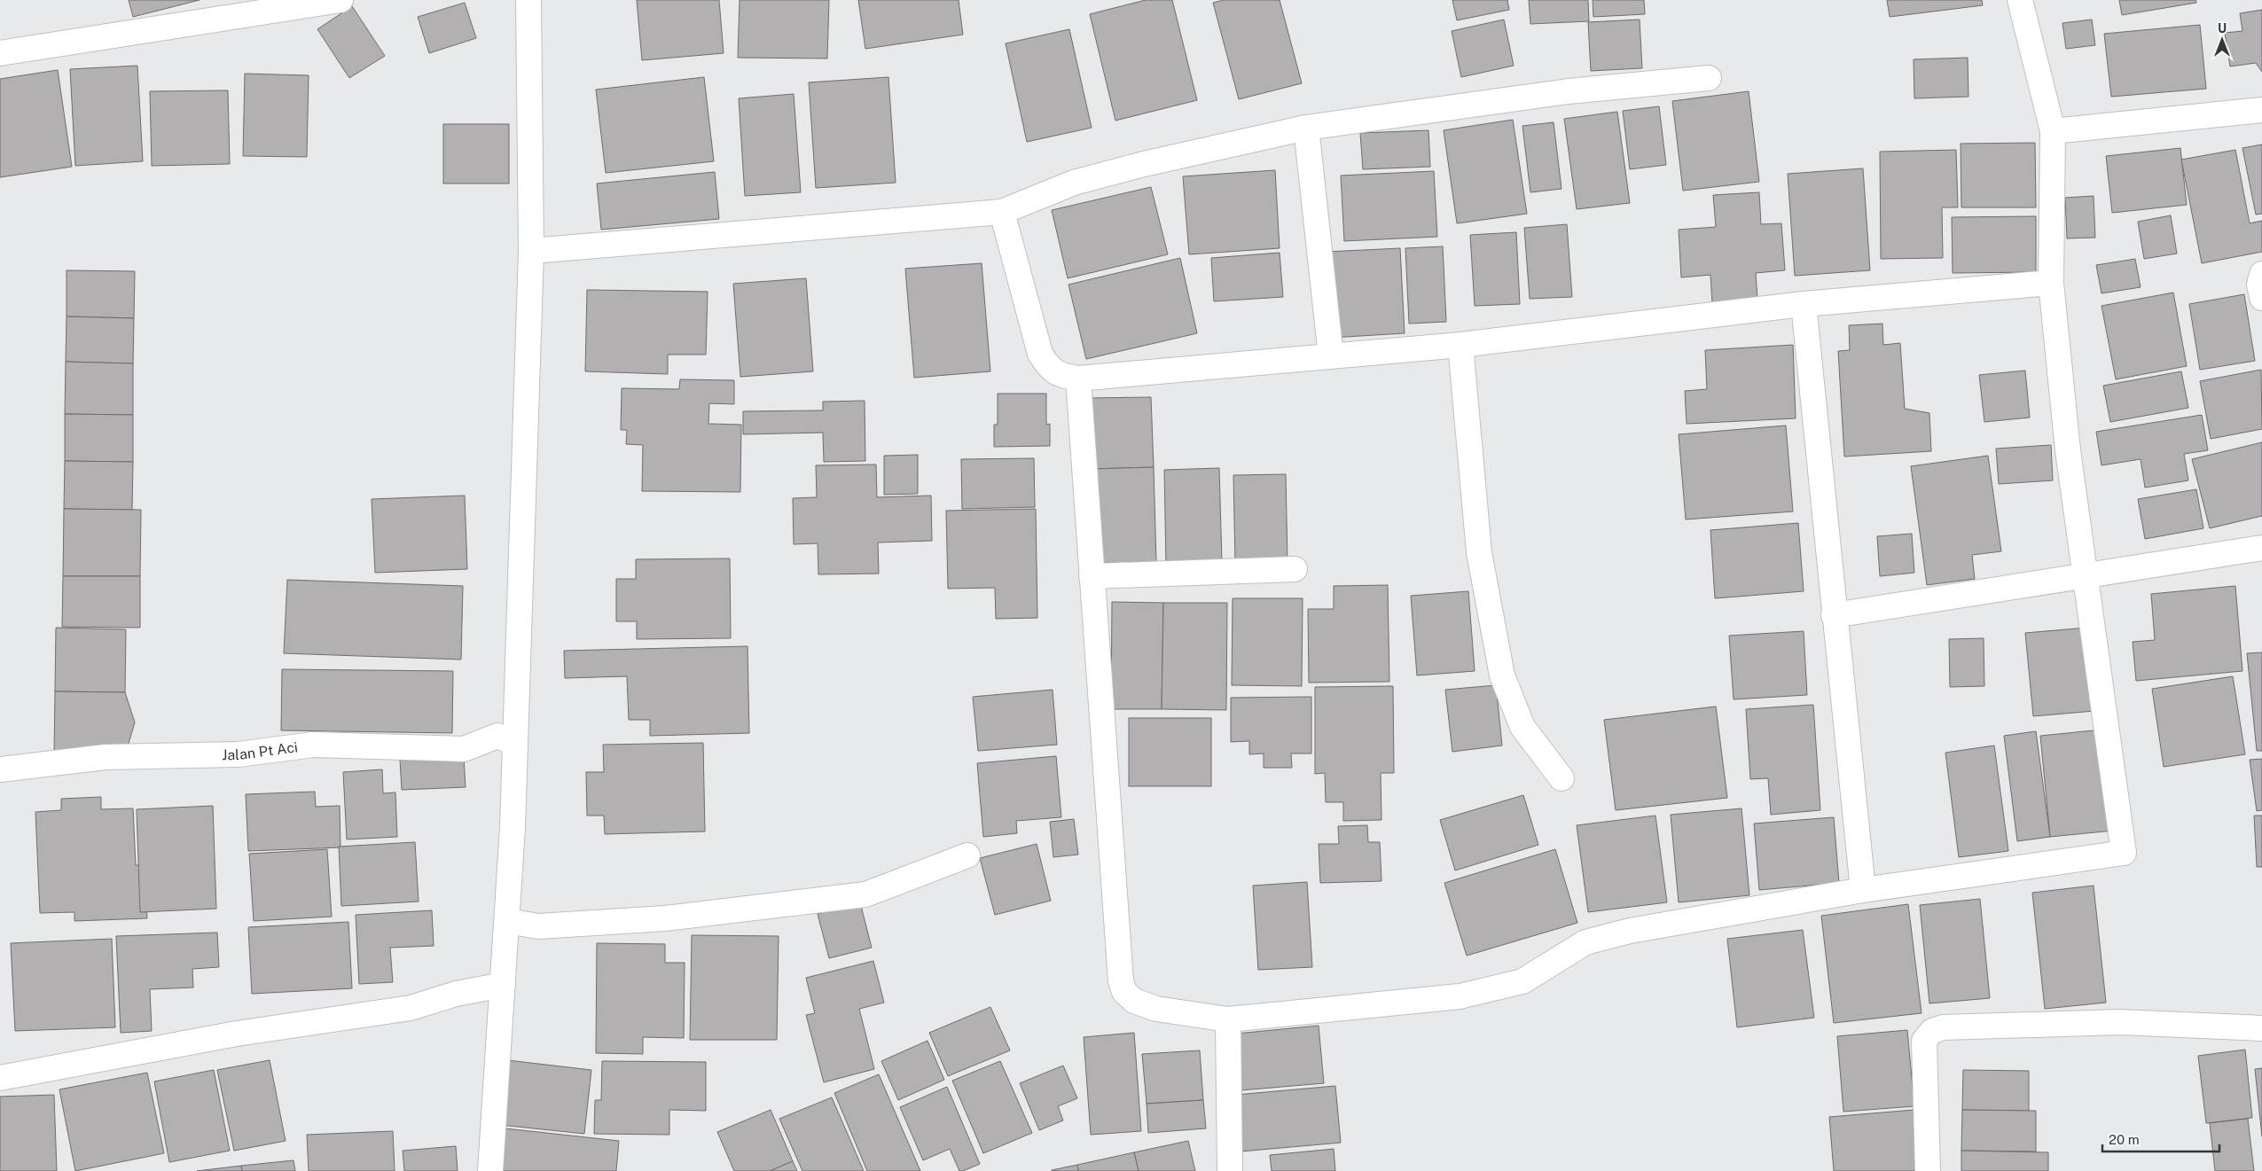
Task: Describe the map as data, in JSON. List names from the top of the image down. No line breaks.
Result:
{"streets":{"street":["Jalan Pt Aci"]},"scale_bar":"20 m","north":"top"}
